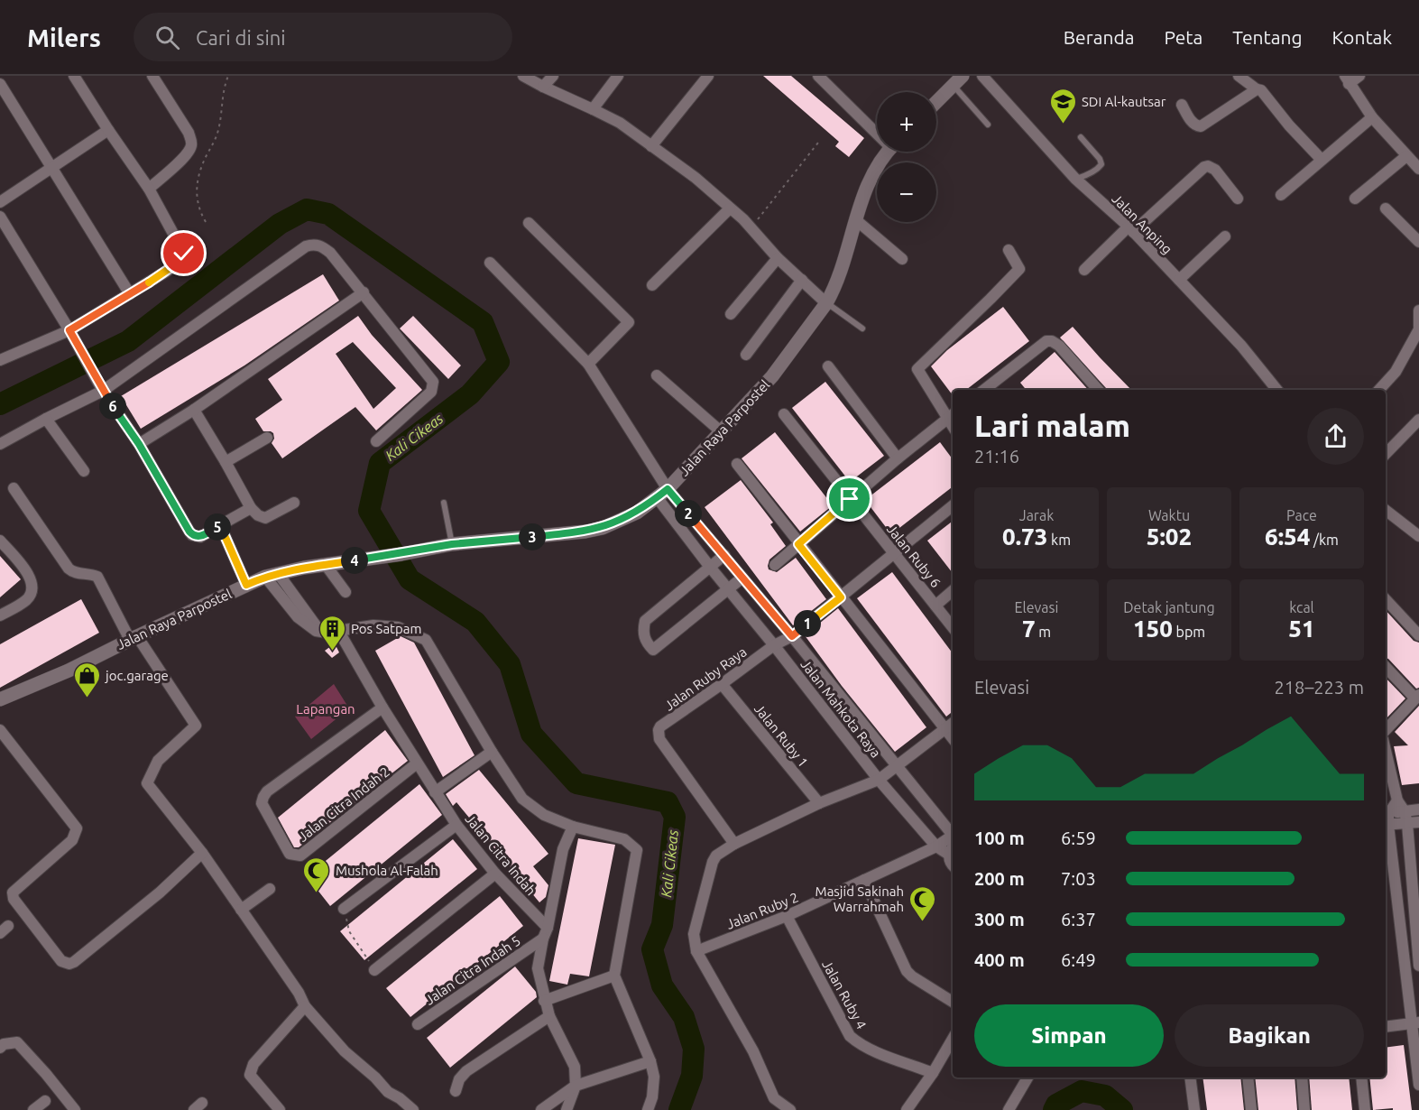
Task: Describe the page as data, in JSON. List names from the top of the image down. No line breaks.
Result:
{"streets":{"main road":["Jalan Raya Parpostel"],"street":["Jalan Anping","Jalan Ruby 6","Jalan Ruby Raya","Jalan Mahkota Raya","Jalan Ruby 1","Jalan Citra Indah 2","Jalan Citra Indah","Jalan Ruby 2","Jalan Citra Indah 5","Jalan Ruby 4"]},"crossings":[["Jalan Raya Parpostel","Jalan Mahkota Raya"],["Jalan Ruby 6","Jalan Ruby Raya"],["Jalan Ruby Raya","Jalan Mahkota Raya"],["Jalan Ruby Raya","Jalan Ruby 1"],["Jalan Mahkota Raya","Jalan Ruby 2"],["Jalan Citra Indah 2","Jalan Citra Indah"],["Jalan Citra Indah","Jalan Citra Indah 5"],["Jalan Ruby 2","Jalan Ruby 4"]],"water":["Kali Cikeas"],"parks":["Lapangan"],"places":{"school or university":["SDI Al-kautsar"],"building":["Pos Satpam"],"shop":["joc.garage"],"mosque":["Mushola Al-Falah","Masjid Sakinah Warrahmah"]},"page":{"header":"Milers","search":"Cari di sini","nav":["Beranda","Peta","Tentang","Kontak"],"map_buttons":["+","−"],"heading":["Lari malam","21:16"],"pins":["6","2","5","3","4","1"],"stats":[["Jarak","0.73 km"],["Waktu","5:02"],["Pace","6:54 /km"],["Elevasi","7 m"],["Detak jantung","150 bpm"],["kcal","51"]],"chart":["Elevasi","218–223 m"],"list":[{"name":"100 m","note":"6:59"},{"name":"200 m","note":"7:03"},{"name":"300 m","note":"6:37"},{"name":"400 m","note":"6:49"}],"buttons":["Simpan","Bagikan"]}}
